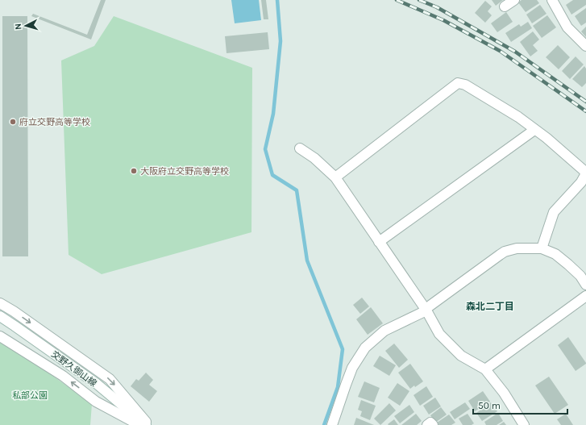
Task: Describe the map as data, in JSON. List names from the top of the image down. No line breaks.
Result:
{"streets":{"street":["交野久御山線"]},"districts":["森北二丁目"],"parks":["私部公園"],"places":["府立交野高等学校","大阪府立交野高等学校"],"scale_bar":"50 m","north":"left"}
